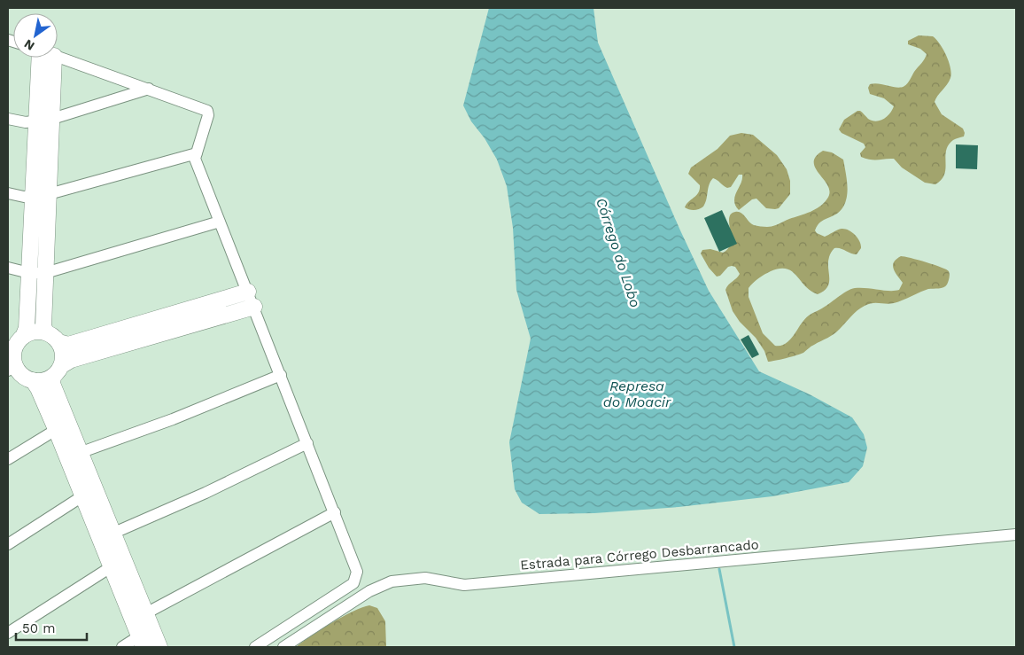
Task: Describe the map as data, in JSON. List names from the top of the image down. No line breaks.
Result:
{"streets":{"street":["Estrada para Córrego Desbarrancado"]},"water":["Córrego do Lobo","Represa do Moacir"],"scale_bar":"50 m","north":"bottom left"}
